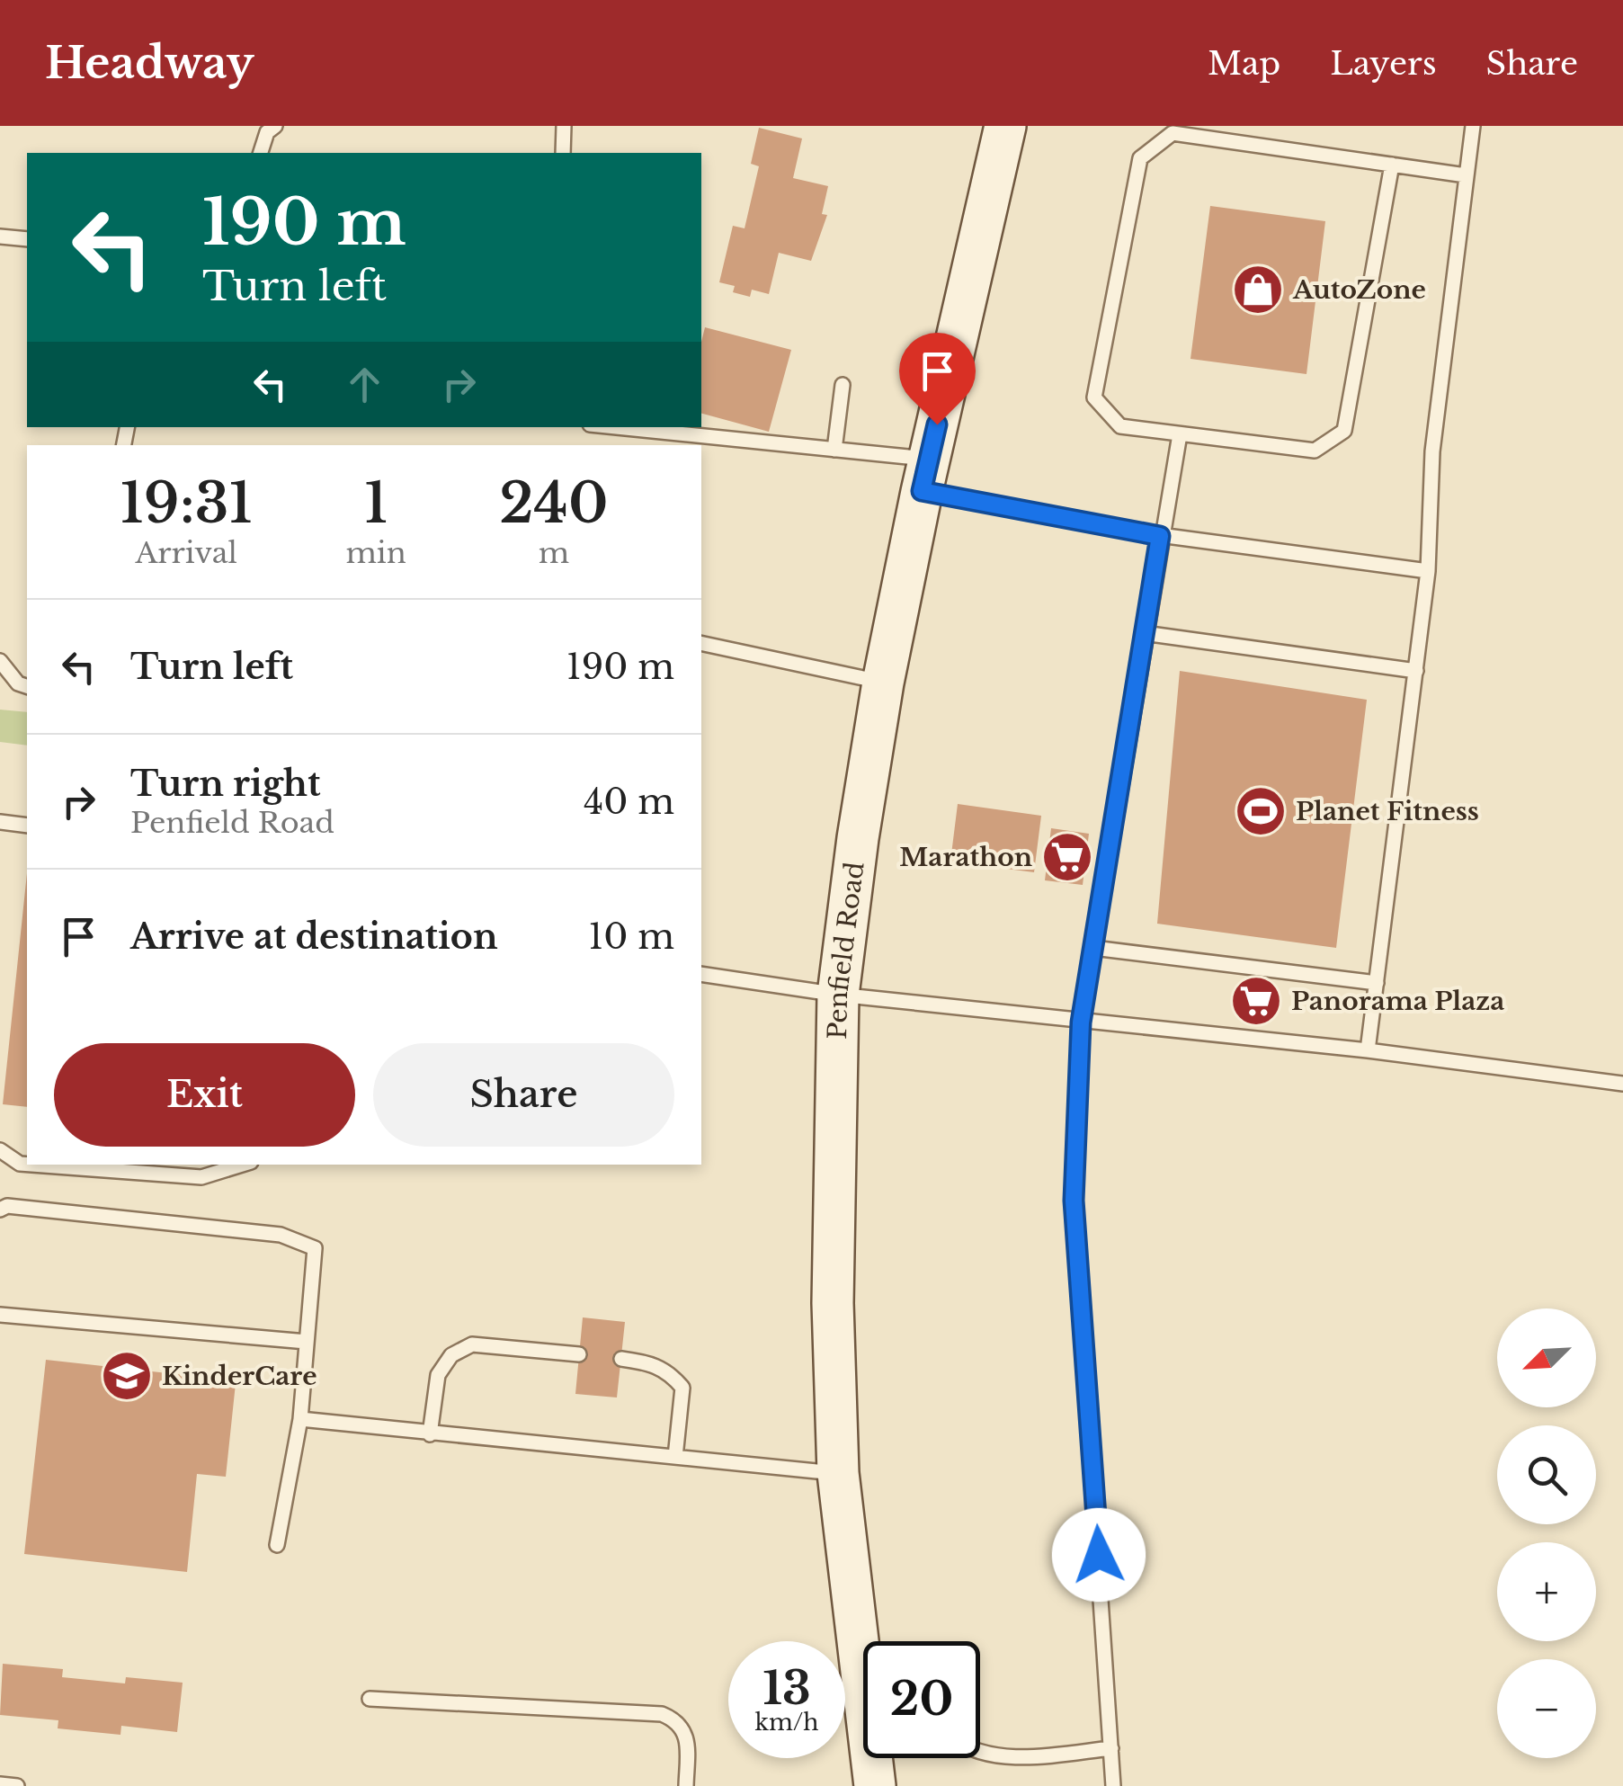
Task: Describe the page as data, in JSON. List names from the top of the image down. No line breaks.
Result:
{"streets":{"main road":["Penfield Road"]},"places":{"shop":["AutoZone"],"sports":["Planet Fitness"],"supermarket":["Marathon","Panorama Plaza"],"school or university":["KinderCare"]},"north":"bottom left","page":{"header":"Headway","nav":["Map","Layers","Share"],"turn":["190 m","Turn left"],"eta":["19:31","Arrival","1","min","240","m"],"list":[{"name":"Turn left","value":"190 m"},{"name":"Turn right","note":"Penfield Road","value":"40 m"},{"name":"Arrive at destination","value":"10 m"}],"buttons":["Exit","Share"],"map_buttons":["+","−"],"speed":"13 km/h","limit":"20"}}
